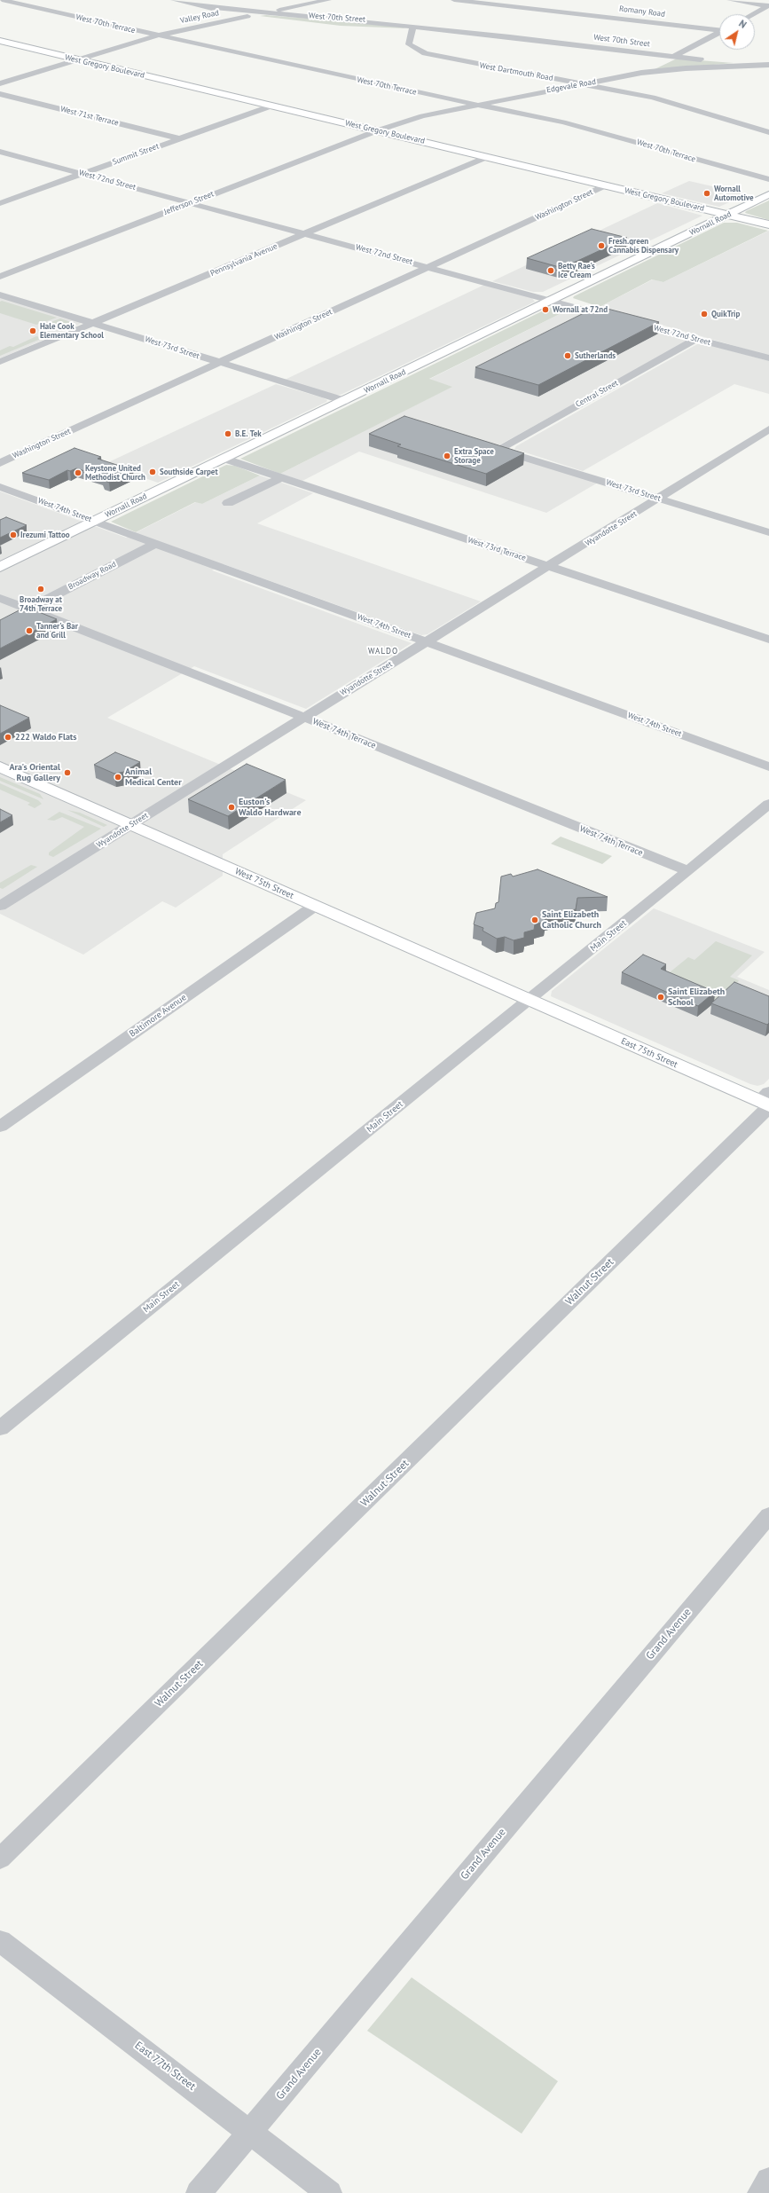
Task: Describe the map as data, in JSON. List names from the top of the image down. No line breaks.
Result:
{"streets":{"main road":["West Gregory Boulevard","Wornall Road","West 75th Street","East 75th Street"],"street":["Romany Road","Valley Road","West 70th Street","West 70th Terrace","West Dartmouth Road","Edgevale Road","West 71st Terrace","Summit Street","West 72nd Street","Jefferson Street","Washington Street","Pennsylvania Avenue","West 73rd Street","Central Street","West 74th Street","Wyandotte Street","West 73rd Terrace","Broadway Road","West 74th Terrace","Main Street","Baltimore Avenue","Walnut Street","Grand Avenue","East 77th Street"]},"crossings":[["Valley Road","West 70th Street"],["Valley Road","West 70th Terrace"],["Valley Road","West Gregory Boulevard"],["West 70th Street","West Dartmouth Road"],["West 70th Street","Edgevale Road"],["West 70th Terrace","Edgevale Road"],["West Gregory Boulevard","Edgevale Road"],["West Gregory Boulevard","Summit Street"],["West Gregory Boulevard","Jefferson Street"],["West Gregory Boulevard","Washington Street"],["West Gregory Boulevard","Wornall Road"],["West Gregory Boulevard","Pennsylvania Avenue"],["West Dartmouth Road","Edgevale Road"],["Edgevale Road","Jefferson Street"],["West 71st Terrace","Summit Street"],["Summit Street","West 72nd Street"],["West 72nd Street","Jefferson Street"],["West 72nd Street","Washington Street"],["West 72nd Street","Wornall Road"],["West 72nd Street","Pennsylvania Avenue"],["West 72nd Street","Central Street"],["Washington Street","West 73rd Street"],["Wornall Road","West 73rd Street"],["Wornall Road","West 74th Street"],["Wornall Road","West 73rd Terrace"],["Pennsylvania Avenue","West 73rd Street"],["West 73rd Street","Central Street"],["West 73rd Street","Wyandotte Street"],["West 74th Street","Wyandotte Street"],["West 74th Street","Broadway Road"],["Wyandotte Street","West 73rd Terrace"],["Wyandotte Street","West 74th Terrace"],["Wyandotte Street","West 75th Street"],["Broadway Road","West 74th Terrace"],["West 74th Terrace","Main Street"],["West 75th Street","Main Street"],["West 75th Street","Baltimore Avenue"],["West 75th Street","East 75th Street"],["Main Street","East 75th Street"],["East 75th Street","Walnut Street"],["Grand Avenue","East 77th Street"]],"districts":["WALDO"],"places":["Wornall Automotive","Fresh.green Cannabis Dispensary","Betty Rae's Ice Cream","Wornall at 72nd","QuikTrip","Hale Cook Elementary School","Sutherlands","B.E. Tek","Extra Space Storage","Southside Carpet","Keystone United Methodist Church","Irezumi Tattoo","Broadway at 74th Terrace","Tanner's Bar and Grill","222 Waldo Flats","Ara's Oriental Rug Gallery","Animal Medical Center","Euston's Waldo Hardware","Saint Elizabeth Catholic Church","Saint Elizabeth School"],"north":"top right"}
